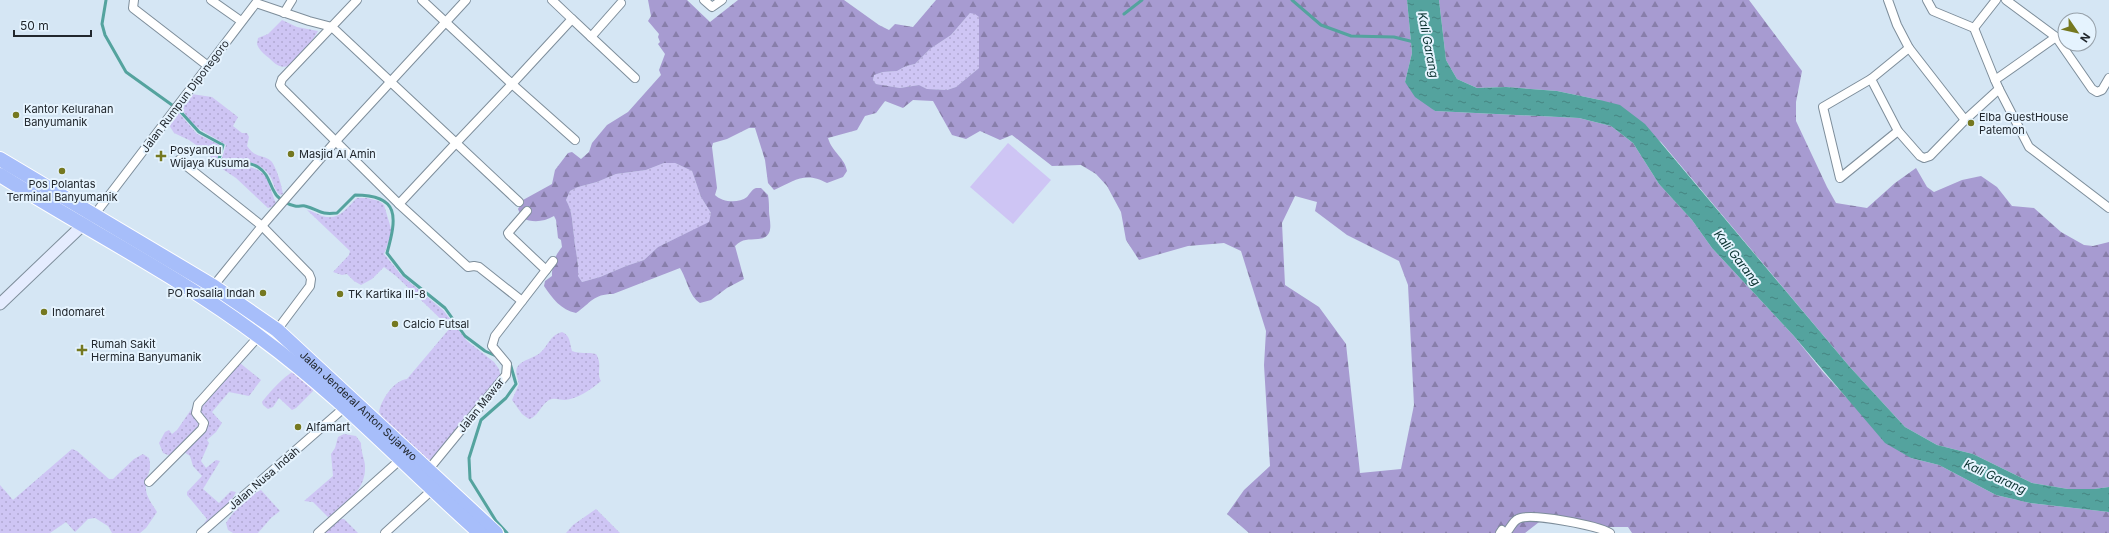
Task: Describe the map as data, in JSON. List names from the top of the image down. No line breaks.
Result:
{"streets":{"highway":["Jalan Jenderal Anton Sujarwo"],"street":["Jalan Rumpun Diponegoro","Jalan Mawar","Jalan Nusa Indah"]},"crossings":[["Jalan Rumpun Diponegoro","Jalan Jenderal Anton Sujarwo"],["Jalan Jenderal Anton Sujarwo","Jalan Mawar"],["Jalan Jenderal Anton Sujarwo","Jalan Nusa Indah"]],"water":["Kali Garang"],"places":{"other":["Kantor Kelurahan Banyumanik","Elba GuestHouse Patemon","Masjid Al Amin","Pos Polantas Terminal Banyumanik","PO Rosalia Indah","TK Kartika III-8","Indomaret","Calcio Futsal","Alfamart"],"health":["Posyandu Wijaya Kusuma","Rumah Sakit Hermina Banyumanik"]},"scale_bar":"50 m","north":"bottom right"}
